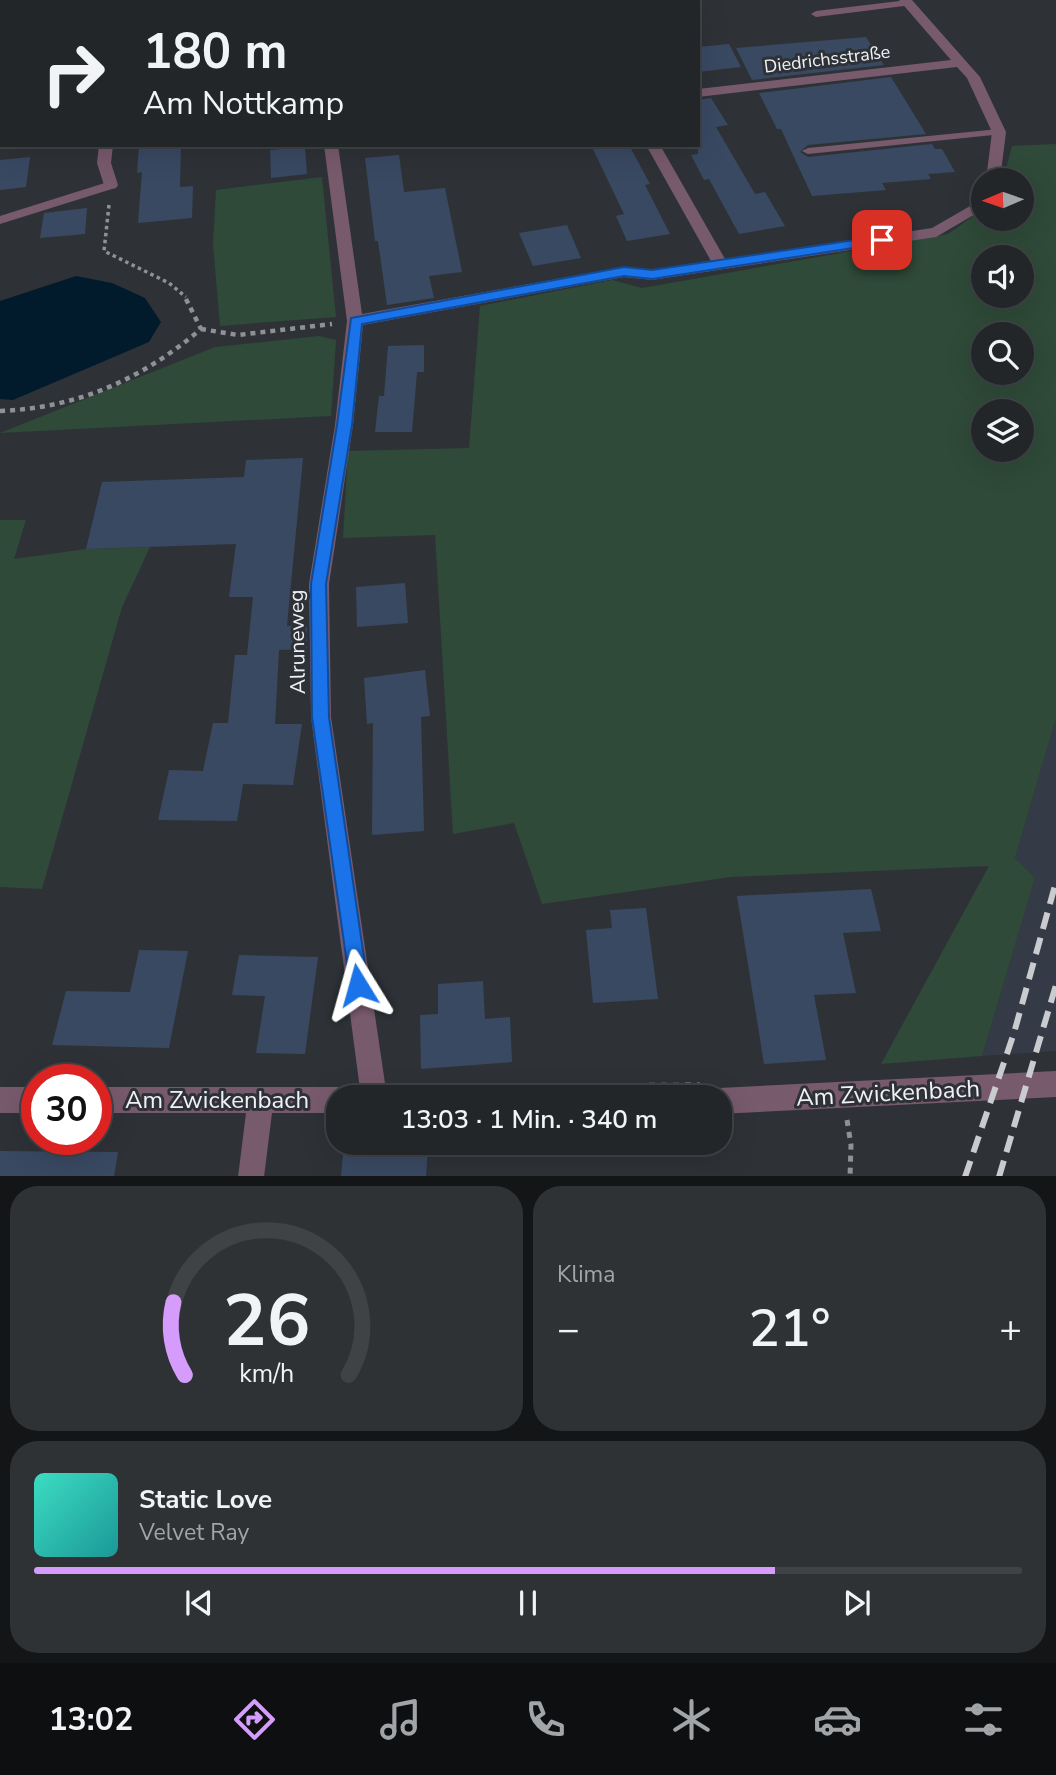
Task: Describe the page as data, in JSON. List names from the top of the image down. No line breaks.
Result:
{"streets":{"street":["Diedrichsstraße","Alruneweg","Am Zwickenbach"]},"north":"left","page":{"turn":["180 m","Am Nottkamp"],"limit":"30","trip":"13:03 · 1 Min. · 340 m","tile":"Klima","heat":["−","21°","+"],"song":["Static Love","Velvet Ray"],"tabs":"13:02","gauge":["26","km/h"]}}
